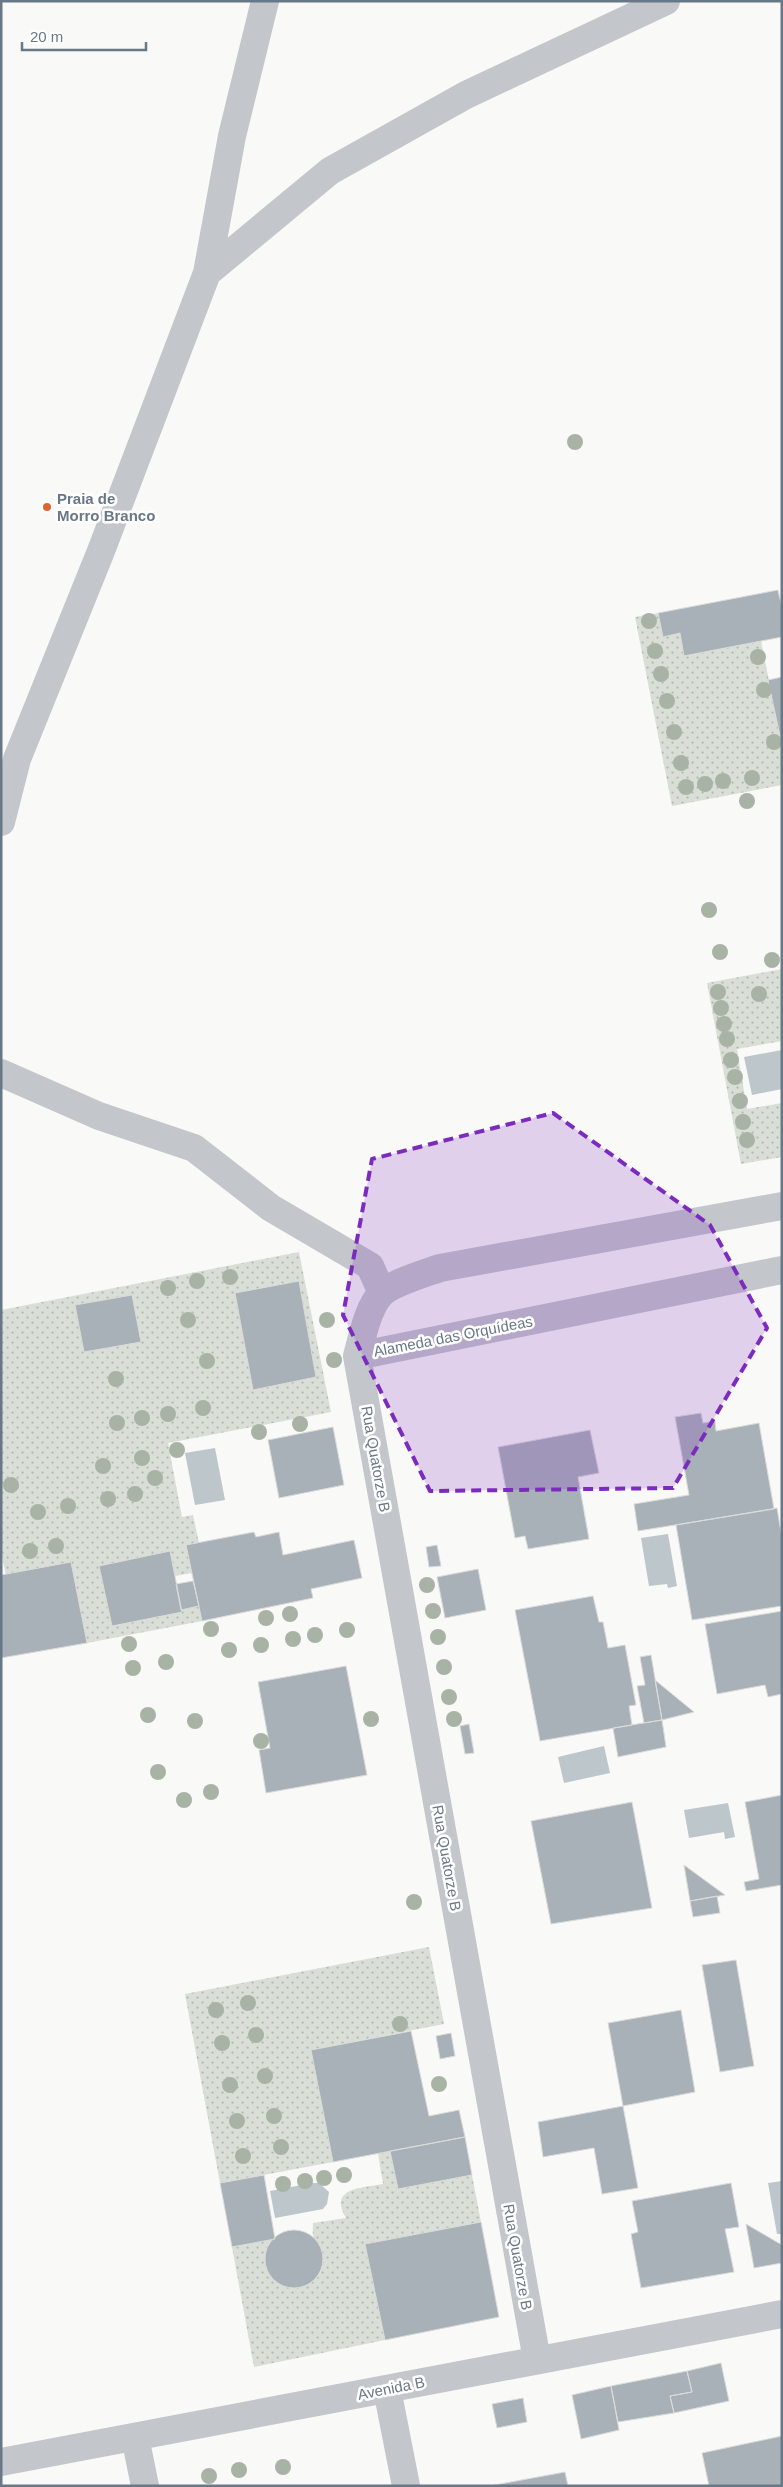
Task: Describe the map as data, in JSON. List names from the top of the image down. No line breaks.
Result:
{"streets":{"street":["Alameda das Orquídeas","Rua Quatorze B","Avenida B"]},"crossings":[["Alameda das Orquídeas","Rua Quatorze B"],["Rua Quatorze B","Avenida B"]],"places":["Praia de Morro Branco"],"scale_bar":"20 m"}
